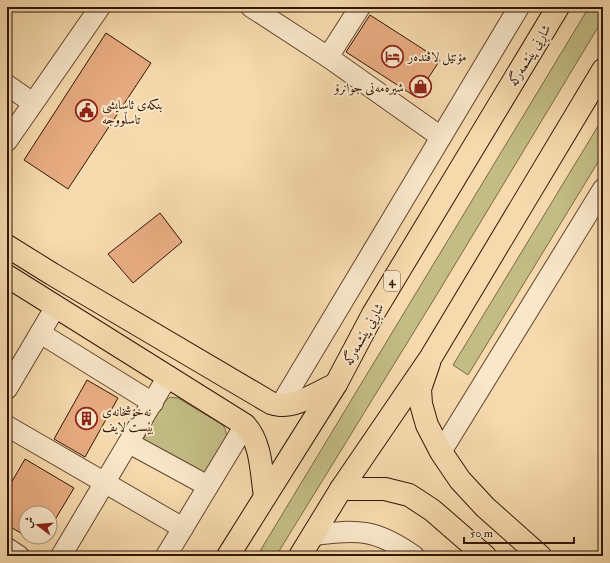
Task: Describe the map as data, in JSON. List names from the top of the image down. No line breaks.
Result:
{"streets":{"main road":["شاڕێی پێشمەرگە","4"]},"places":{"hotel":["مۆتێل لاڤندەر"],"shop":["شیرەمەنی جوانرۆ"],"public building":["بنکەی ئاسایشی تاسڵووجە"],"building":["نەخۆشخانەی بێست لایف"]},"scale_bar":"50 m","north":"left"}
